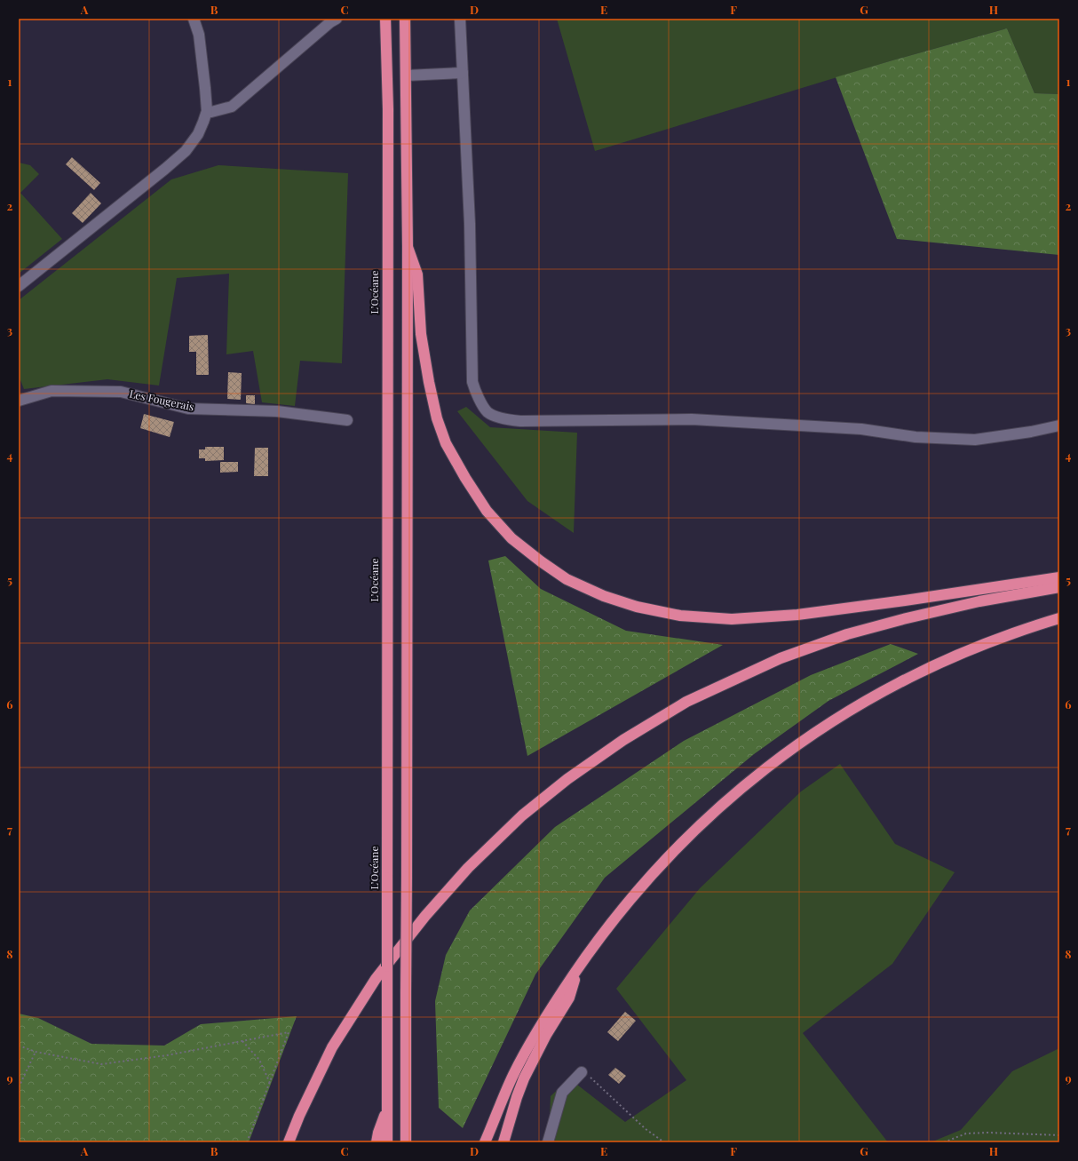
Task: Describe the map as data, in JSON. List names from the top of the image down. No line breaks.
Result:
{"streets":{"highway":["L’Océane"],"street":["Les Fougerais"]},"grid":{"columns":["A","B","C","D","E","F","G","H"],"rows":["1","2","3","4","5","6","7","8","9"]}}
